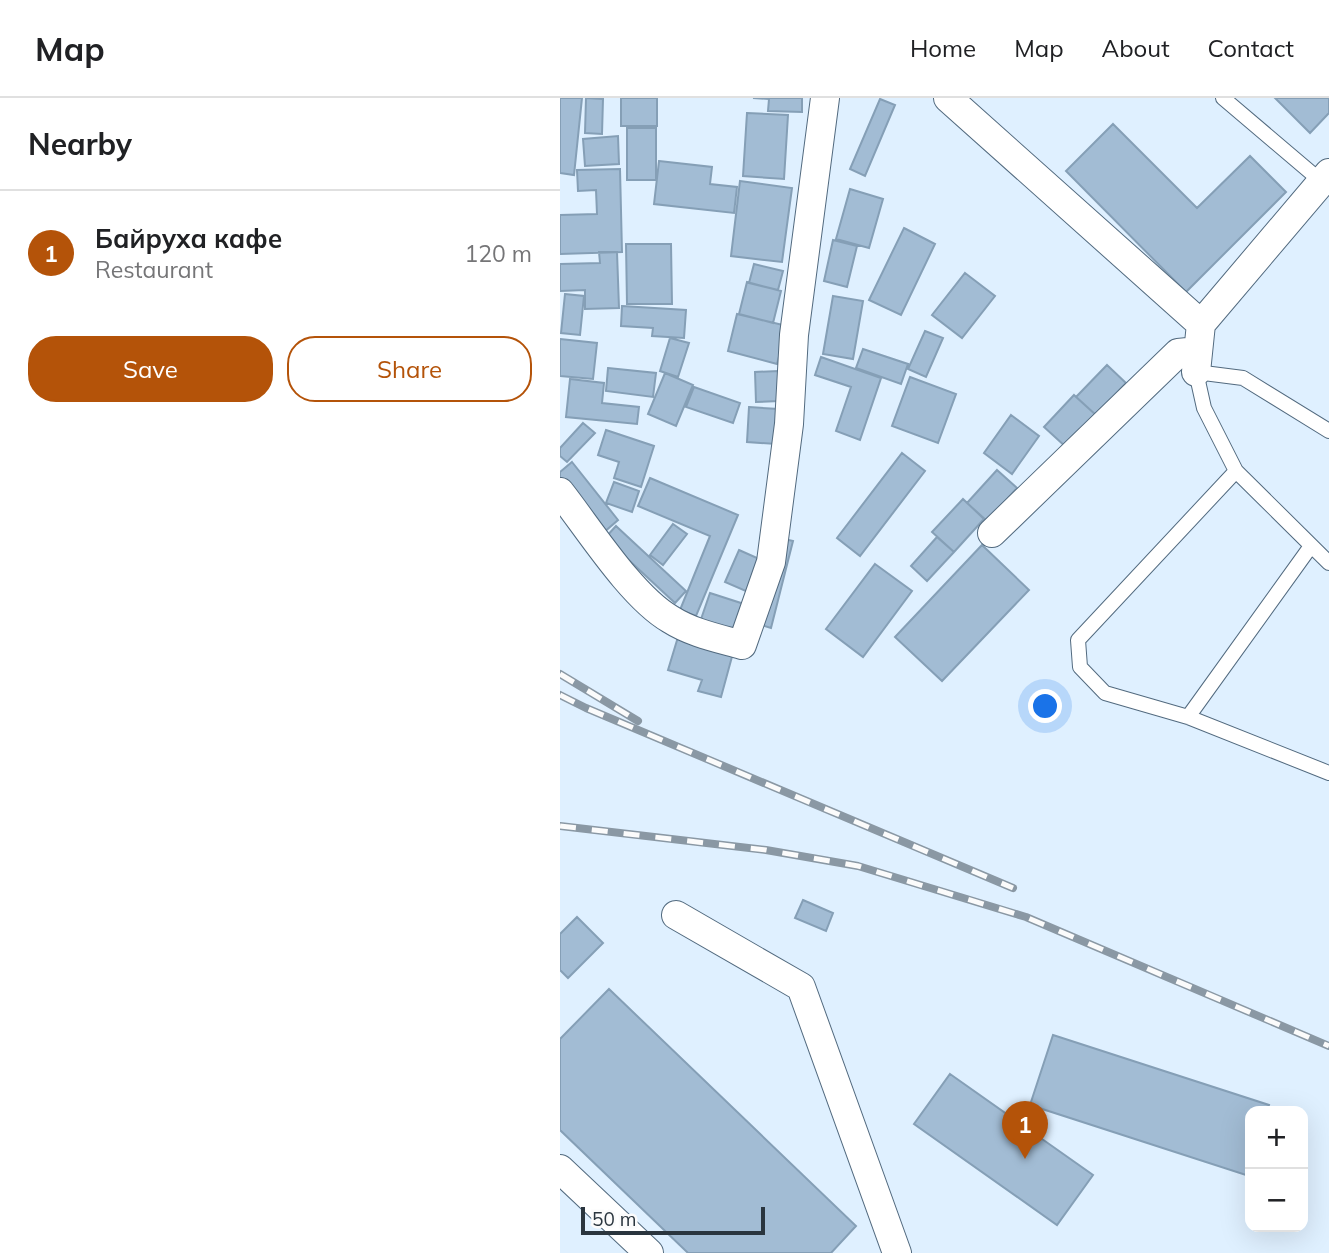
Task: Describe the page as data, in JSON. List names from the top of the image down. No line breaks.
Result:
{"scale_bar":"50 m","page":{"header":"Map","nav":["Home","Map","About","Contact"],"heading":"Nearby","list":[{"mark":"1","name":"Байруха кафе","note":"Restaurant","value":"120 m"}],"buttons":["Save","Share"],"pins":"1","map_buttons":["+","−"],"scale":"50 m"}}
